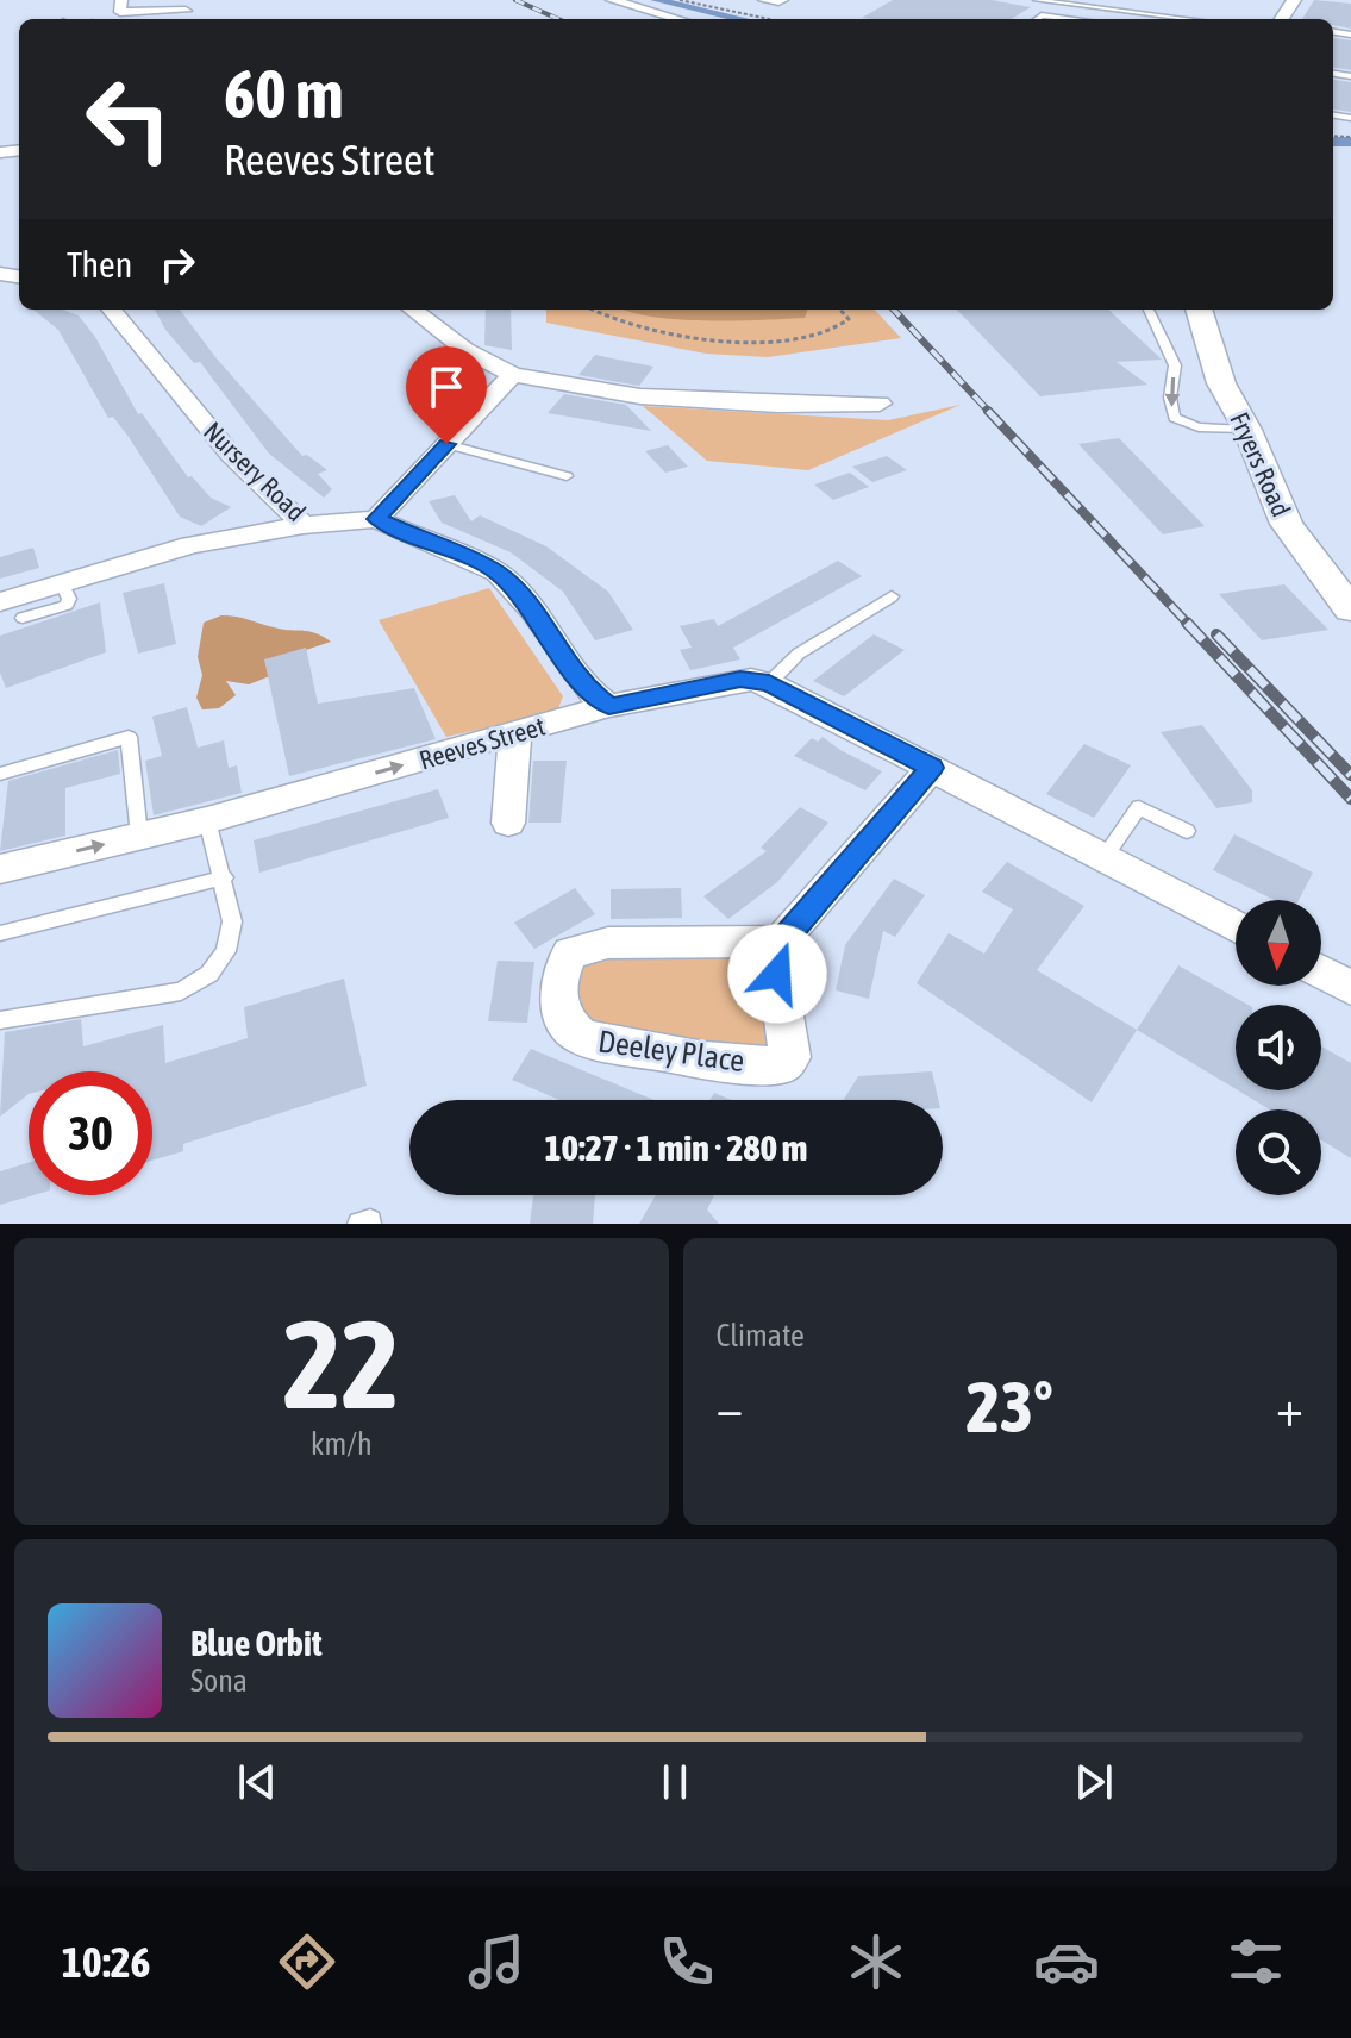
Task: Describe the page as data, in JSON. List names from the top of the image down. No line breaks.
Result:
{"streets":{"street":["Fryers Road","Nursery Road","Reeves Street","Deeley Place"]},"crossings":[["Nursery Road","Reeves Street"]],"one_way":["Reeves Street"],"north":"bottom","page":{"turn":["60 m","Reeves Street"],"then":"Then","limit":"30","trip":"10:27 · 1 min · 280 m","tile":[["22","km/h"],"Climate"],"heat":["−","23°","+"],"song":["Blue Orbit","Sona"],"tabs":"10:26"}}
